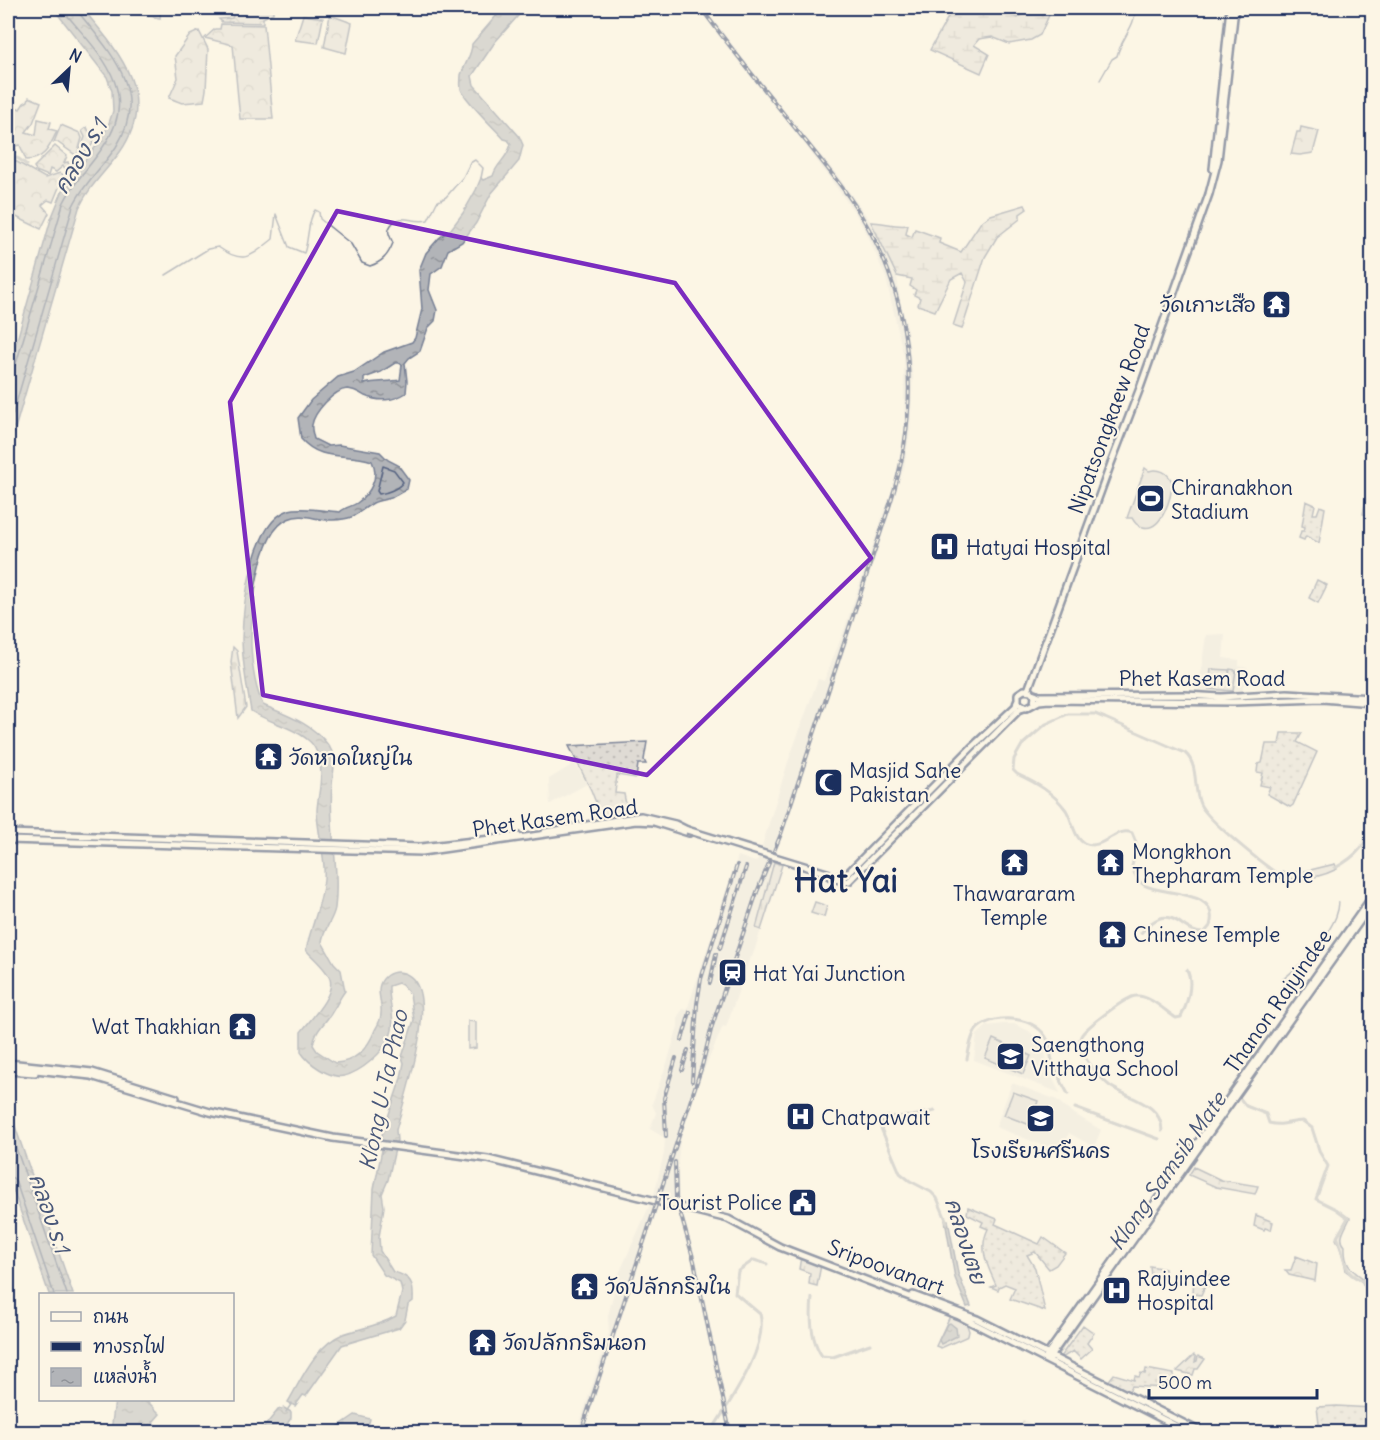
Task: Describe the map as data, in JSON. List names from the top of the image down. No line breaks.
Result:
{"streets":{"main road":["Nipatsongkaew Road","Phet Kasem Road","Thanon Rajyindee","Sripoovanart"]},"crossings":[["Nipatsongkaew Road","Phet Kasem Road"],["Thanon Rajyindee","Sripoovanart"]],"districts":["Hat Yai"],"water":["คลอง ร.1","Klong U-Ta Phao","Klong Samsib Mate","คลองเตย"],"places":{"temple":["วัดเกาะเสือ","วัดหาดใหญ่ใน","Thawararam Temple","Mongkhon Thepharam Temple","Chinese Temple","Wat Thakhian","วัดปลักกริมใน","วัดปลักกริมนอก"],"sports":["Chiranakhon Stadium"],"hospital":["Hatyai Hospital","Chatpawait","Rajyindee Hospital"],"mosque":["Masjid Sahe Pakistan"],"station":["Hat Yai Junction"],"school or university":["Saengthong Vitthaya School","โรงเรียนศรีนคร"],"public building":["Tourist Police"]},"legend":["ถนน","ทางรถไฟ","แหล่งน้ำ"],"scale_bar":"500 m","north":"top right"}
